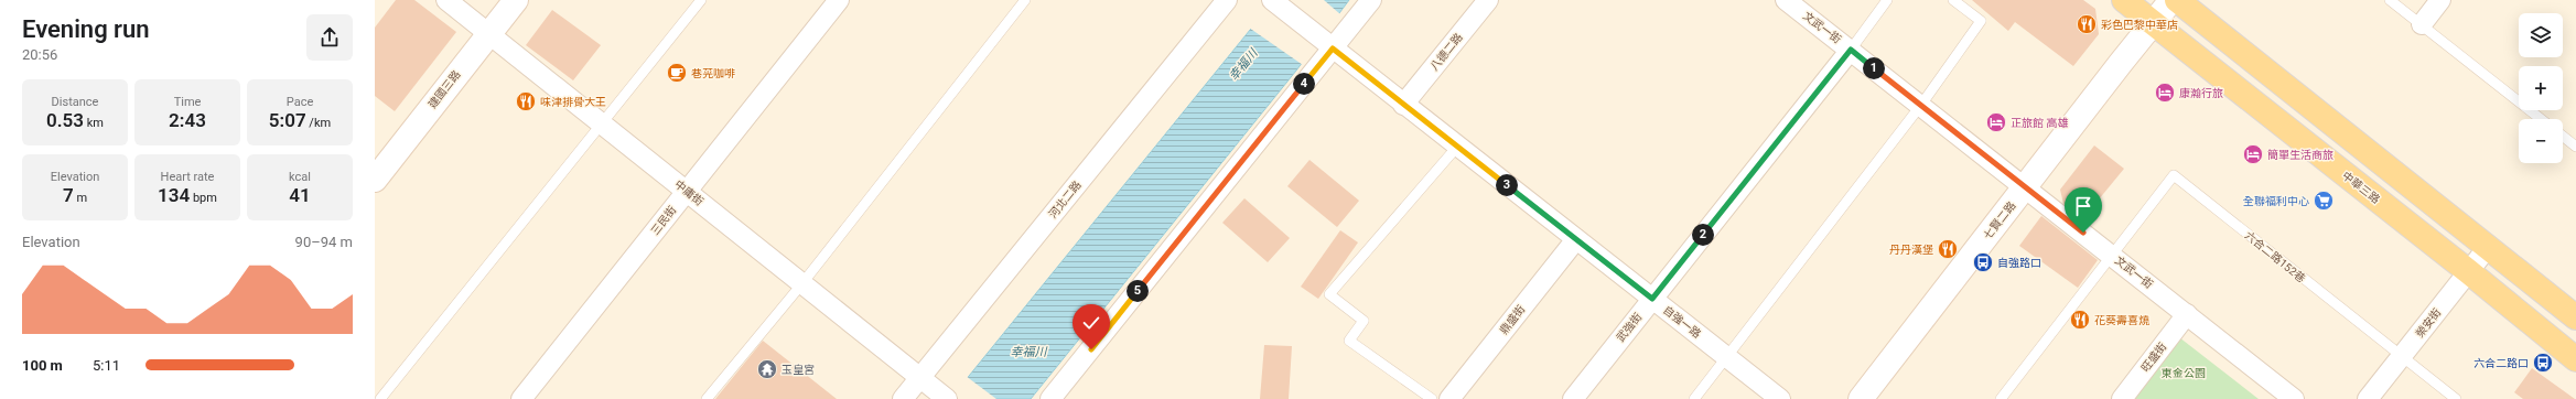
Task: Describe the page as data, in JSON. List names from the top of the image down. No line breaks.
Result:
{"streets":{"main road":["中華三路"],"street":["文武一街","八德二路","建國三路","中庸街","河北二路","三民街","七賢二路","鼎盛街","自強一路","榮安街","武強街","旺盛街"],"lane":["六合二路152巷"]},"crossings":[["文武一街","七賢二路"],["文武一街","六合二路152巷"],["文武一街","武強街"],["文武一街","旺盛街"],["八德二路","自強一路"],["建國三路","中庸街"],["中華三路","七賢二路"],["中華三路","榮安街"],["中庸街","河北二路"],["中庸街","三民街"],["六合二路152巷","榮安街"],["鼎盛街","自強一路"],["自強一路","武強街"]],"water":["幸福川"],"parks":["東金公園"],"places":{"restaurant":["彩色巴黎中華店","味津排骨大王","丹丹漢堡","花葵壽喜燒"],"cafe":["巷茪咖啡"],"hotel":["康瀚行旅","正旅館 高雄","簡單生活商旅"],"supermarket":["全聯福利中心"],"bus stop":["自強路口","六合二路口"],"temple":["玉皇宮"]},"page":{"heading":["Evening run","20:56"],"map_buttons":["+","−"],"pins":["1","4","3","2","5"],"stats":[["Distance","0.53 km"],["Time","2:43"],["Pace","5:07 /km"],["Elevation","7 m"],["Heart rate","134 bpm"],["kcal","41"]],"chart":["Elevation","90–94 m"],"list":[{"name":"100 m","note":"5:11"}]}}
